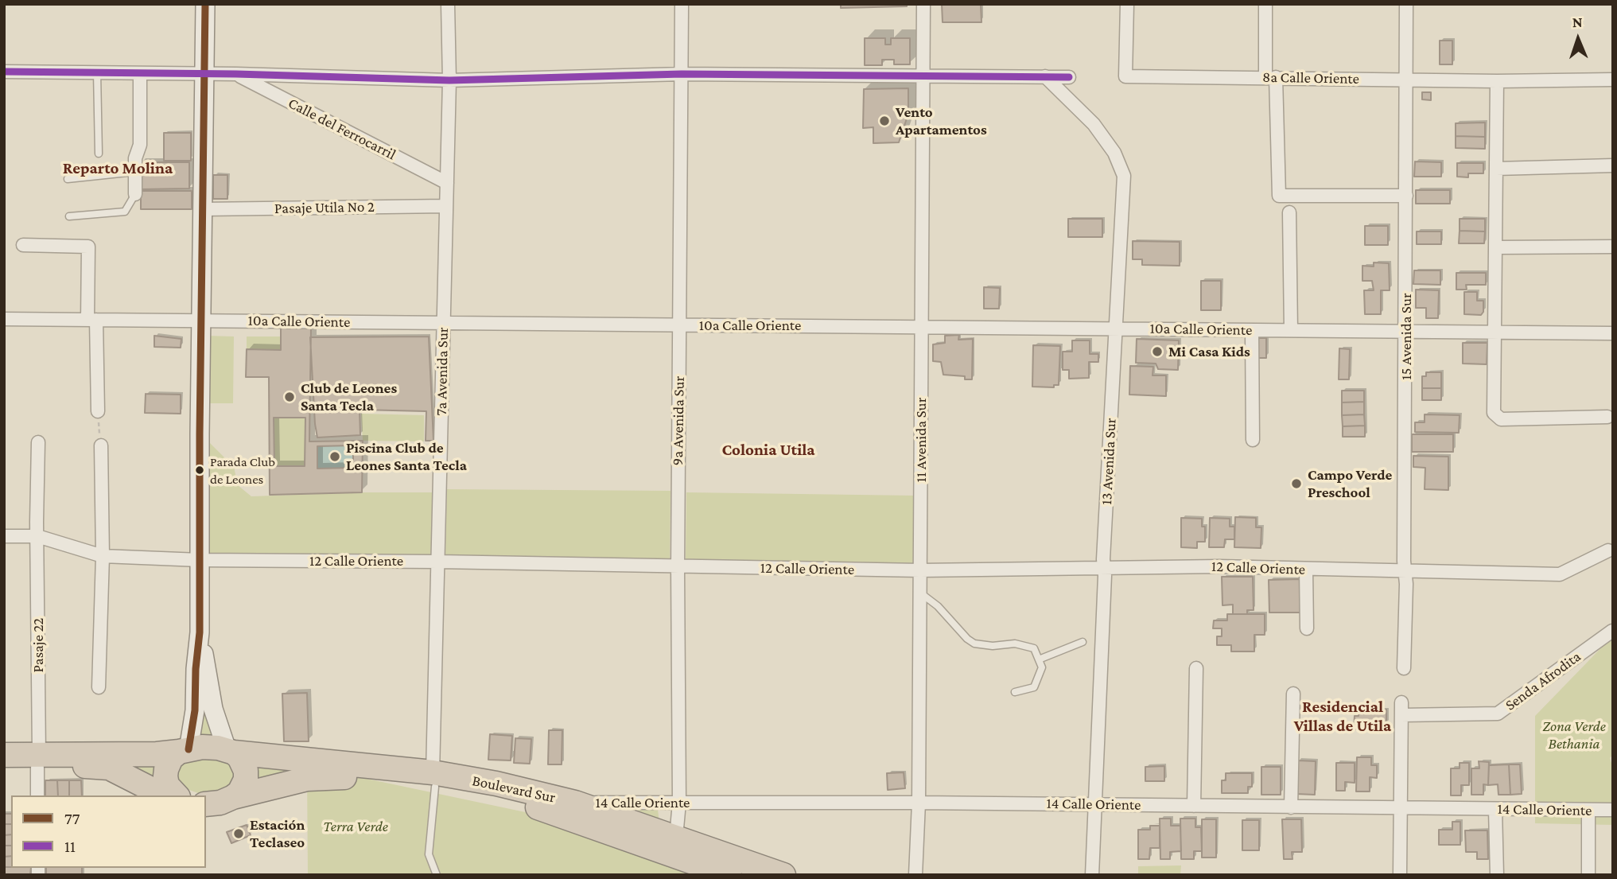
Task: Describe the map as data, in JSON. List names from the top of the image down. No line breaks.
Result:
{"streets":{"highway":["Boulevard Sur"],"street":["8a Calle Oriente","Calle del Ferrocarril","Pasaje Utila No 2","10a Calle Oriente","15 Avenida Sur","7a Avenida Sur","9a Avenida Sur","11 Avenida Sur","13 Avenida Sur","12 Calle Oriente","Pasaje 22","Senda Afrodita","14 Calle Oriente"]},"crossings":[["8a Calle Oriente","15 Avenida Sur"],["Calle del Ferrocarril","7a Avenida Sur"],["Pasaje Utila No 2","7a Avenida Sur"],["10a Calle Oriente","15 Avenida Sur"],["10a Calle Oriente","7a Avenida Sur"],["10a Calle Oriente","9a Avenida Sur"],["10a Calle Oriente","11 Avenida Sur"],["10a Calle Oriente","13 Avenida Sur"],["15 Avenida Sur","12 Calle Oriente"],["7a Avenida Sur","12 Calle Oriente"],["7a Avenida Sur","Boulevard Sur"],["9a Avenida Sur","12 Calle Oriente"],["9a Avenida Sur","Boulevard Sur"],["9a Avenida Sur","14 Calle Oriente"],["11 Avenida Sur","12 Calle Oriente"],["11 Avenida Sur","14 Calle Oriente"],["13 Avenida Sur","12 Calle Oriente"],["13 Avenida Sur","14 Calle Oriente"],["12 Calle Oriente","Pasaje 22"],["Senda Afrodita","14 Calle Oriente"],["Boulevard Sur","14 Calle Oriente"]],"districts":["Reparto Molina","Colonia Utila","Residencial Villas de Utila"],"parks":["Zona Verde Bethania","Terra Verde"],"places":["Vento Apartamentos","Mi Casa Kids","Club de Leones Santa Tecla","Piscina Club de Leones Santa Tecla","Parada Club de Leones","Campo Verde Preschool","Estación Teclaseo"],"lines":["transit line 77","transit line 11"],"legend":["77","11"],"north":"top"}
